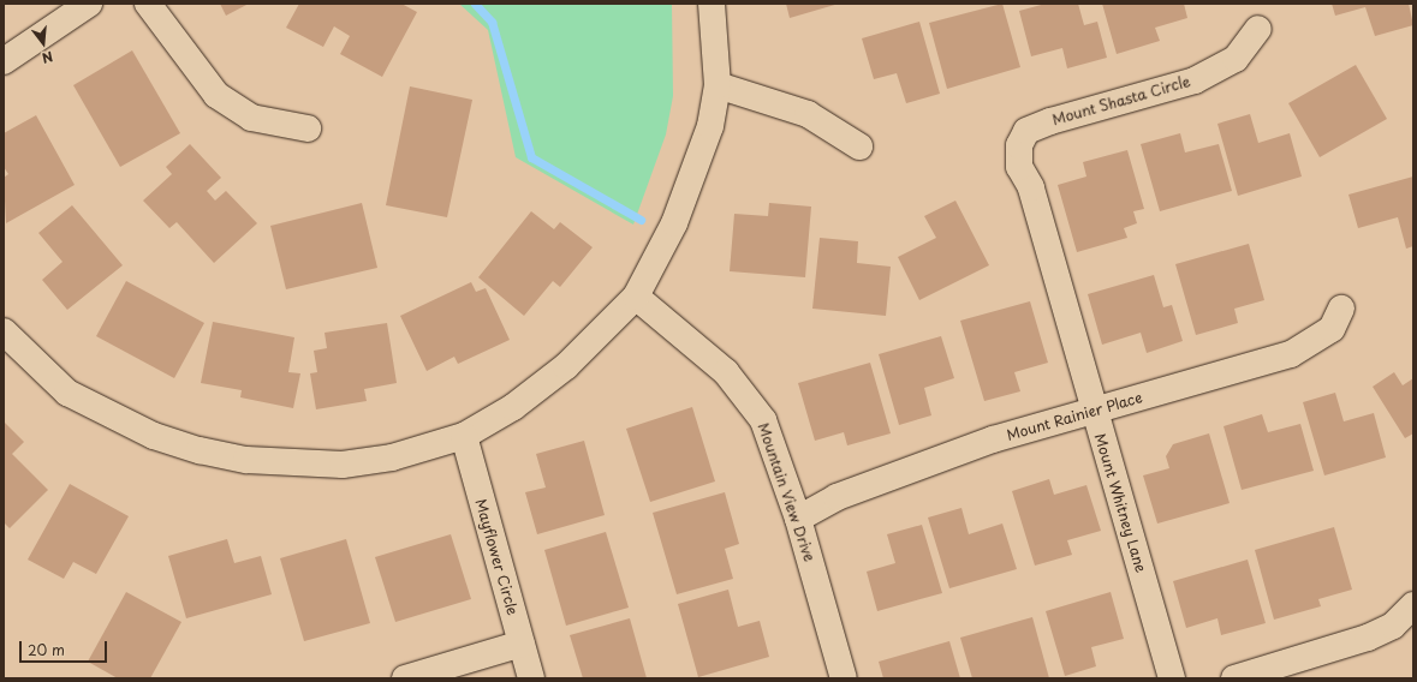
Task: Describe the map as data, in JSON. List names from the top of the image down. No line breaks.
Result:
{"streets":{"street":["Mount Shasta Circle","Mount Rainier Place","Mountain View Drive","Mount Whitney Lane","Mayflower Circle"]},"crossings":[["Mount Shasta Circle","Mount Whitney Lane"],["Mount Rainier Place","Mountain View Drive"],["Mount Rainier Place","Mount Whitney Lane"]],"scale_bar":"20 m","north":"bottom"}
